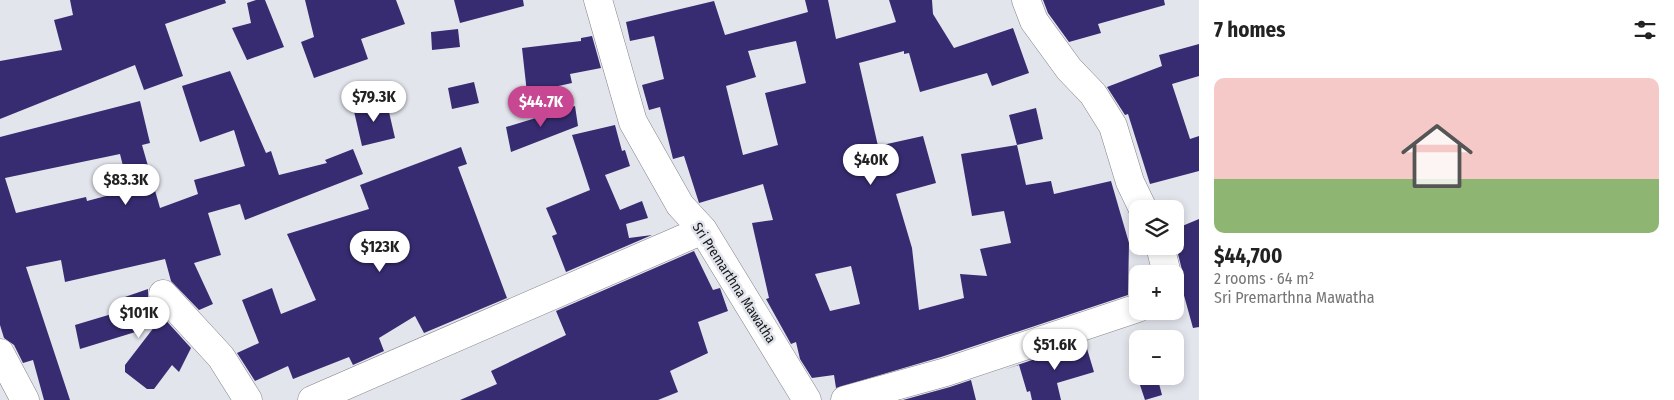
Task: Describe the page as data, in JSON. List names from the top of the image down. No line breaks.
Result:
{"streets":{"street":["Sri Premarthna Mawatha"]},"page":{"heading":"7 homes","list":[{"name":"$44,700","note":"2 rooms · 64 m² · Sri Premarthna Mawatha"}],"price":["$79.3K","$44.7K","$40K","$83.3K","$123K","$101K","$51.6K"],"map_buttons":["+","−"]}}
